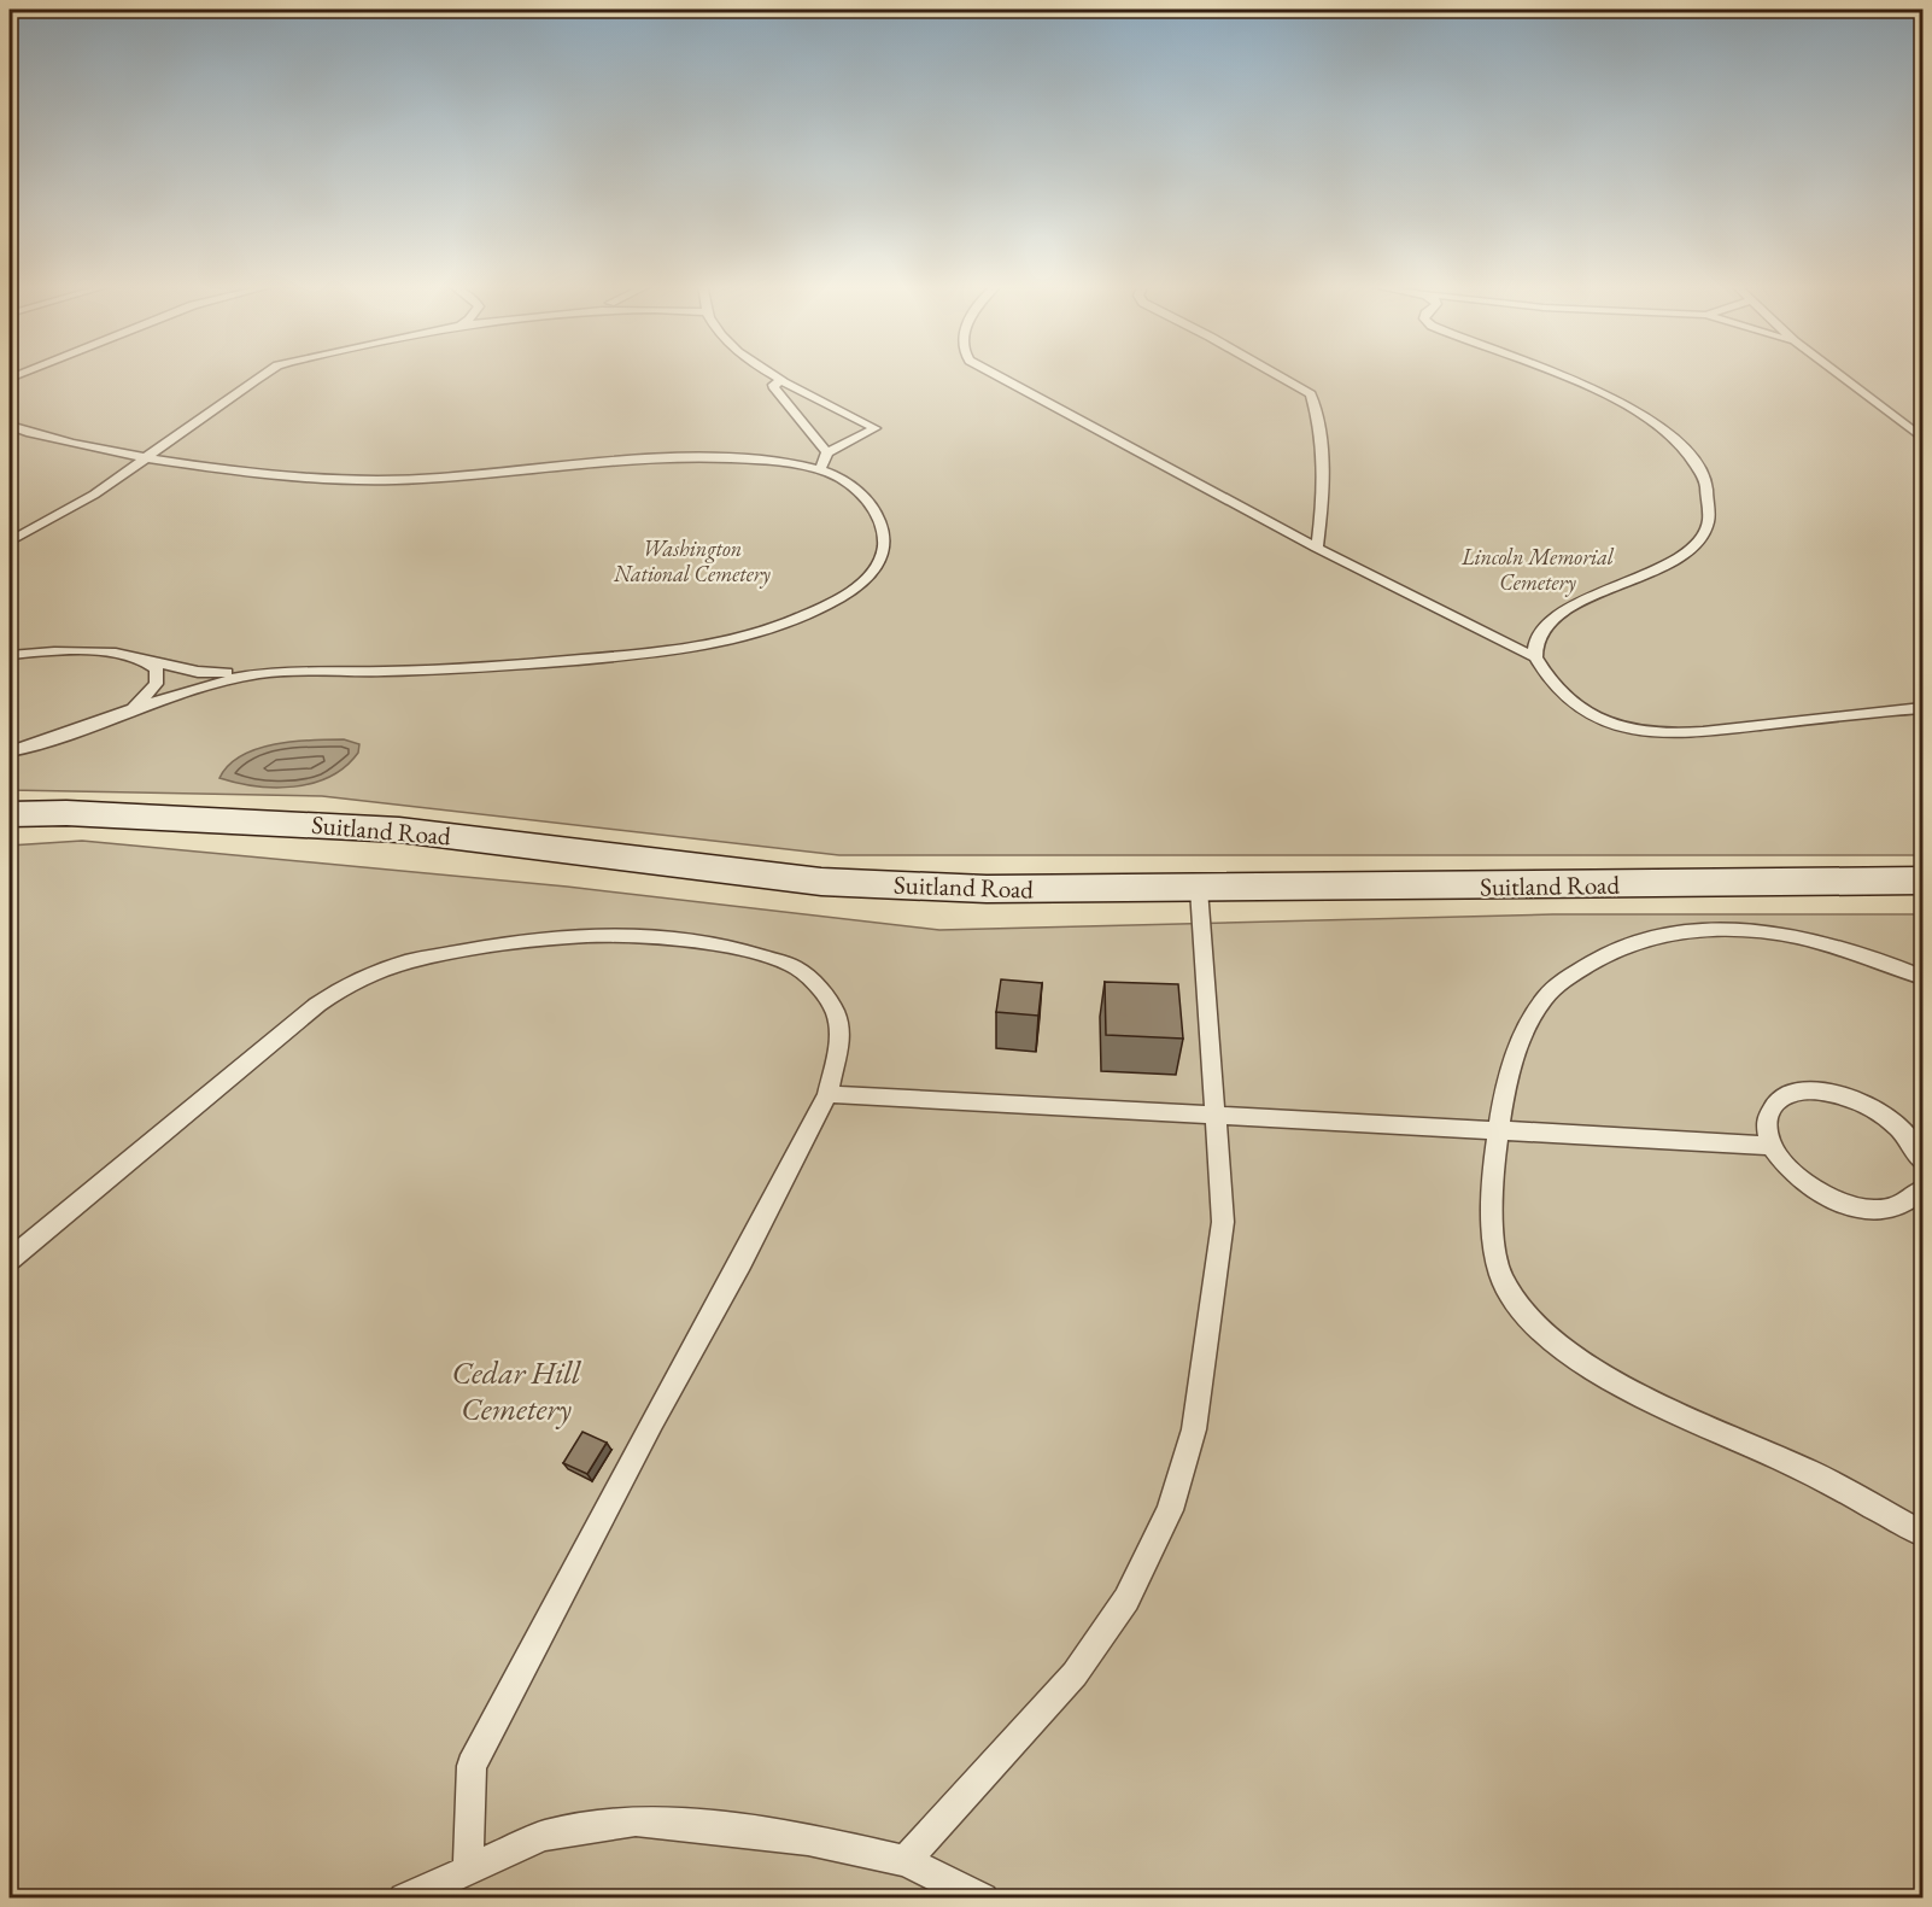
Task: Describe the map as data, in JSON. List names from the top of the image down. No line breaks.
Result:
{"streets":{"main road":["Suitland Road"]},"parks":["Washington National Cemetery","Lincoln Memorial Cemetery","Cedar Hill Cemetery"]}
